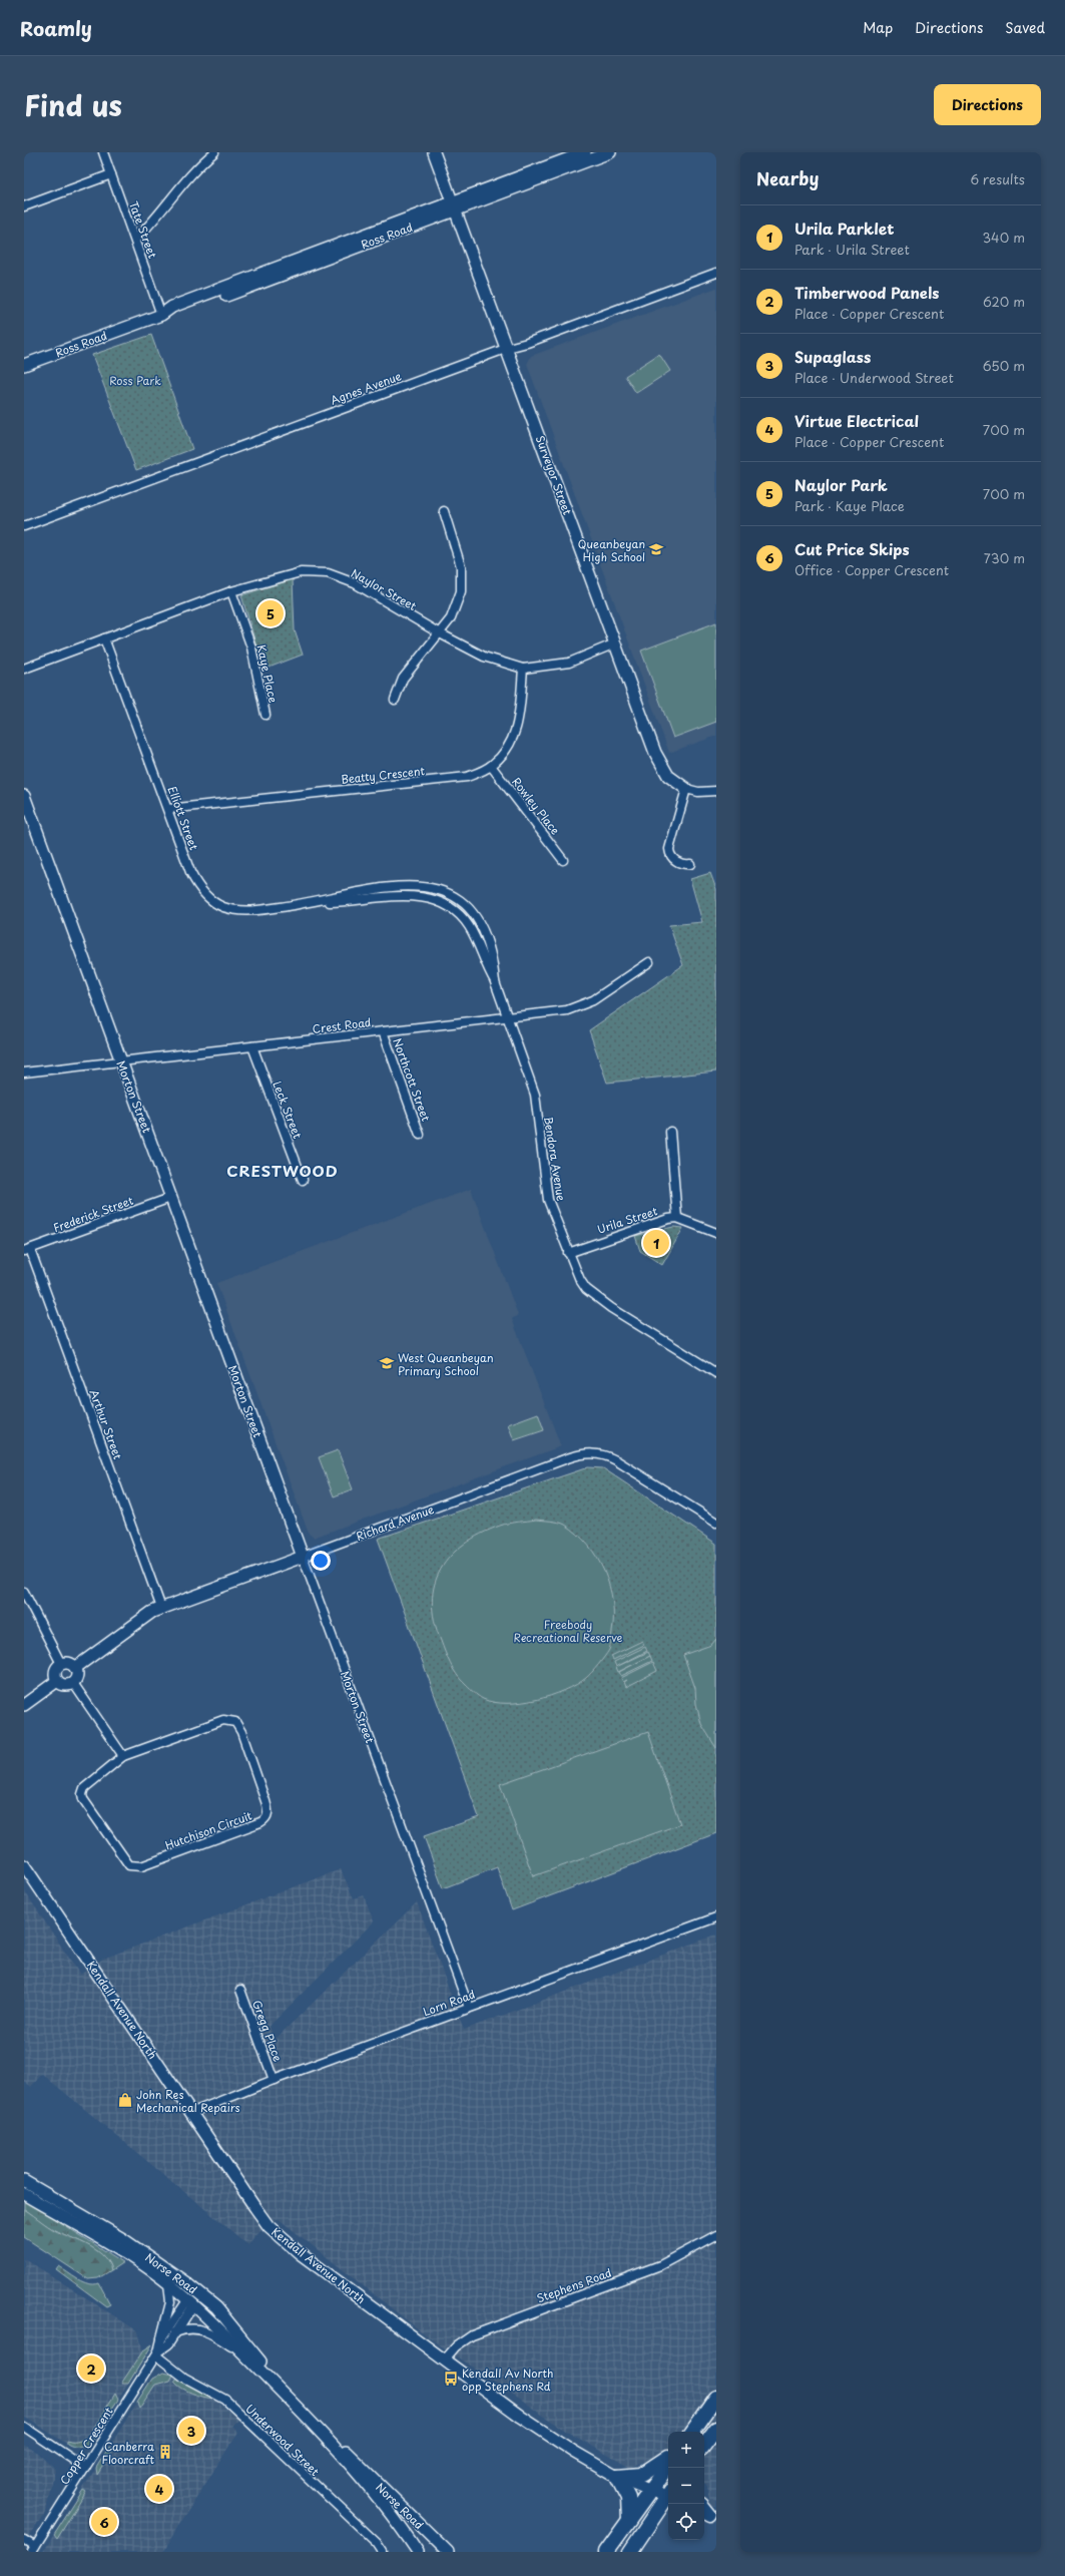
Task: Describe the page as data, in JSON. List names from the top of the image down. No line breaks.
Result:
{"streets":{"street":["Tate Street","Ross Road","Agnes Avenue","Surveyor Street","Naylor Street","Kaye Place","Beatty Crescent","Rowley Place","Elliott Street","Crest Road","Northcott Street","Morton Street","Leck Street","Bendora Avenue","Frederick Street","Urila Street","Arthur Street","Richard Avenue","Hutchison Circuit","Lorn Road","Kendall Avenue North","Gregg Place","Norse Road","Stephens Road","Underwood Street","Copper Crescent"]},"crossings":[["Tate Street","Ross Road"],["Ross Road","Surveyor Street"],["Agnes Avenue","Surveyor Street"],["Surveyor Street","Naylor Street"],["Naylor Street","Kaye Place"],["Naylor Street","Beatty Crescent"],["Naylor Street","Elliott Street"],["Beatty Crescent","Rowley Place"],["Beatty Crescent","Elliott Street"],["Elliott Street","Crest Road"],["Elliott Street","Bendora Avenue"],["Crest Road","Northcott Street"],["Crest Road","Morton Street"],["Crest Road","Leck Street"],["Crest Road","Bendora Avenue"],["Morton Street","Frederick Street"],["Morton Street","Richard Avenue"],["Morton Street","Lorn Road"],["Bendora Avenue","Urila Street"],["Frederick Street","Arthur Street"],["Arthur Street","Richard Avenue"],["Lorn Road","Kendall Avenue North"],["Lorn Road","Gregg Place"],["Kendall Avenue North","Stephens Road"],["Norse Road","Copper Crescent"],["Underwood Street","Copper Crescent"]],"districts":["CRESTWOOD"],"parks":["Ross Park","Freebody Recreational Reserve"],"places":{"school or university":["Queanbeyan High School","West Queanbeyan Primary School"],"shop":["John Res Mechanical Repairs"],"bus stop":["Kendall Av North opp Stephens Rd"],"building":["Canberra Floorcraft"]},"page":{"header":"Roamly","nav":["Map","Directions","Saved"],"title":"Find us","buttons":"Directions","heading":["Nearby","6 results"],"list":[{"mark":"1","name":"Urila Parklet","note":"Park · Urila Street","value":"340 m"},{"mark":"2","name":"Timberwood Panels","note":"Place · Copper Crescent","value":"620 m"},{"mark":"3","name":"Supaglass","note":"Place · Underwood Street","value":"650 m"},{"mark":"4","name":"Virtue Electrical","note":"Place · Copper Crescent","value":"700 m"},{"mark":"5","name":"Naylor Park","note":"Park · Kaye Place","value":"700 m"},{"mark":"6","name":"Cut Price Skips","note":"Office · Copper Crescent","value":"730 m"}],"pins":["5","1","2","3","4","6"],"map_buttons":["+","−"]}}
